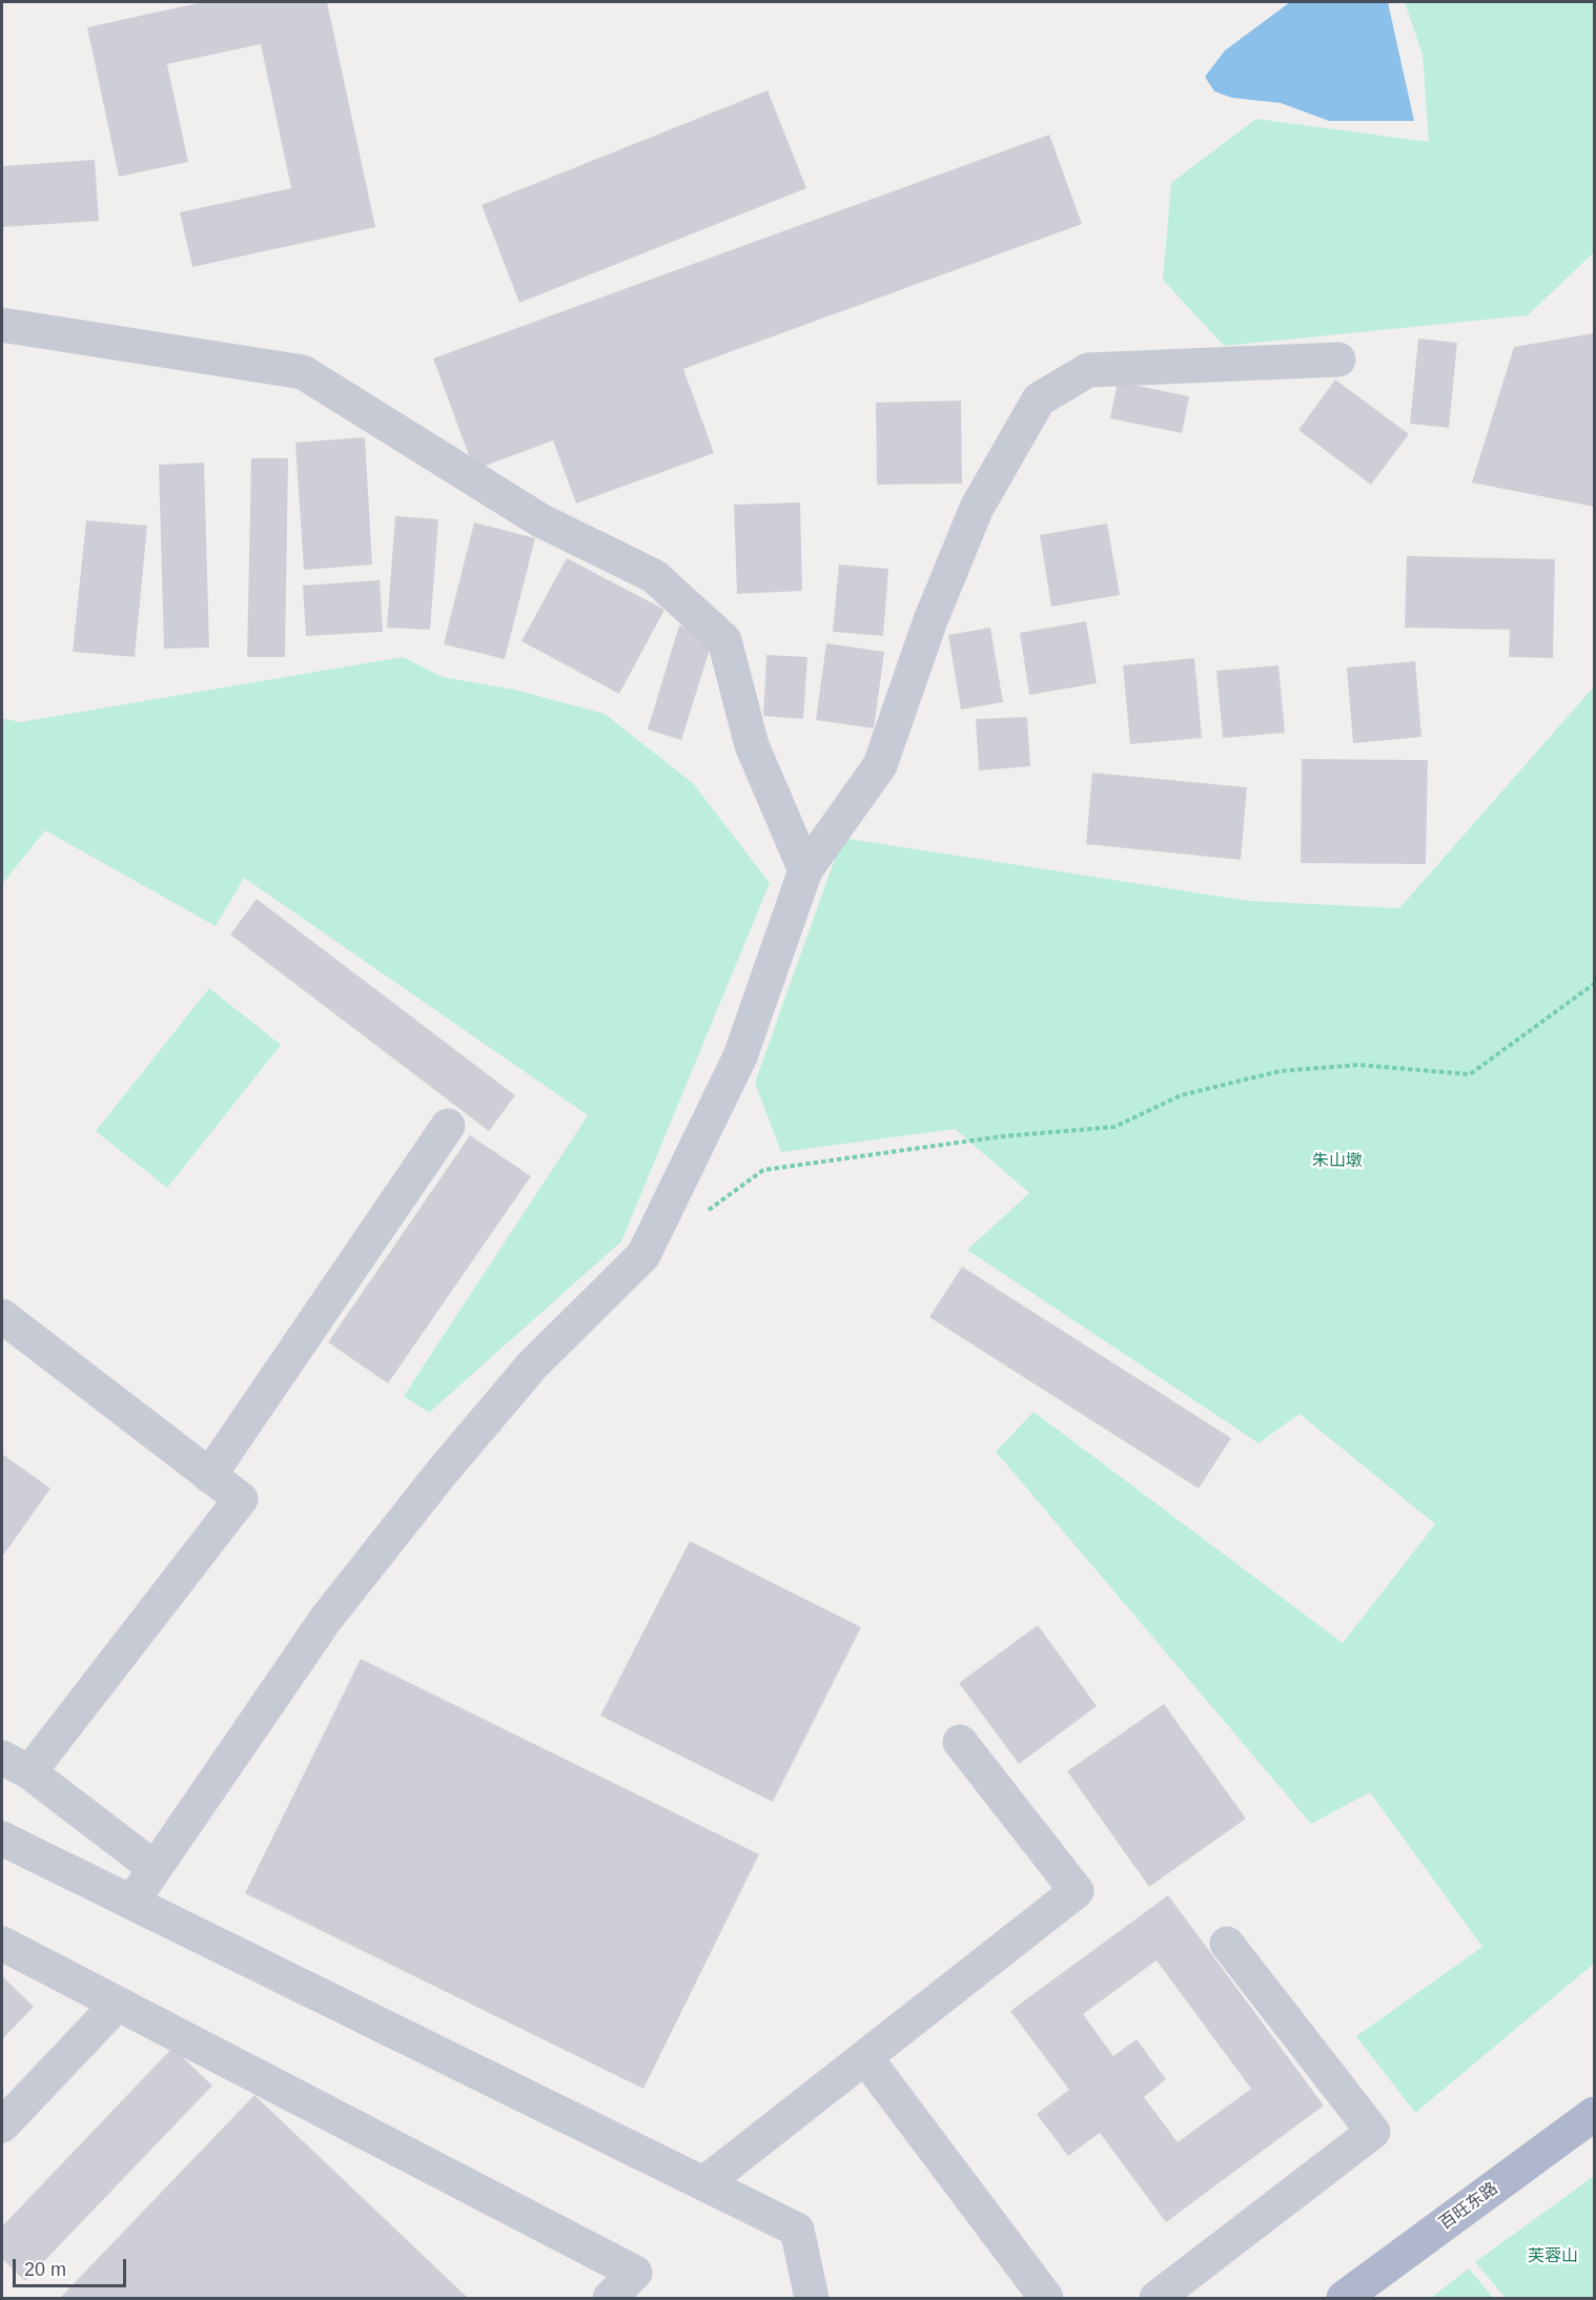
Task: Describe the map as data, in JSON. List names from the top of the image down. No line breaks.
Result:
{"streets":{"main road":["百旺东路"]},"parks":["朱山墩","芙蓉山"],"scale_bar":"20 m"}
